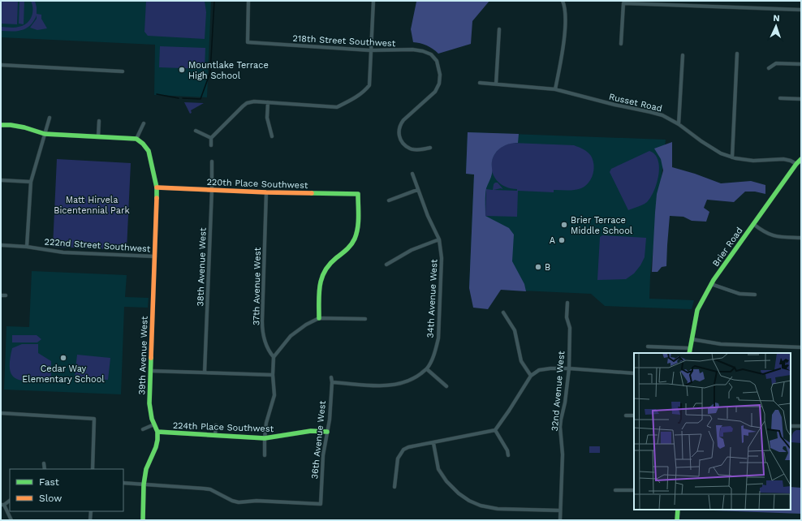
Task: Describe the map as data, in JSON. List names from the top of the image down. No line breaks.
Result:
{"streets":{"street":["218th Street Southwest","Russet Road","220th Place Southwest","222nd Street Southwest","Brier Road","38th Avenue West","37th Avenue West","34th Avenue West","39th Avenue West","32nd Avenue West","224th Place Southwest","36th Avenue West"]},"crossings":[["Russet Road","Brier Road"],["220th Place Southwest","38th Avenue West"],["220th Place Southwest","37th Avenue West"],["220th Place Southwest","39th Avenue West"],["222nd Street Southwest","39th Avenue West"],["39th Avenue West","224th Place Southwest"],["224th Place Southwest","36th Avenue West"]],"parks":["Matt Hirvela Bicentennial Park"],"places":["Mountlake Terrace High School","Brier Terrace Middle School","A","B","Cedar Way Elementary School"],"legend":["Fast","Slow"],"north":"top"}
